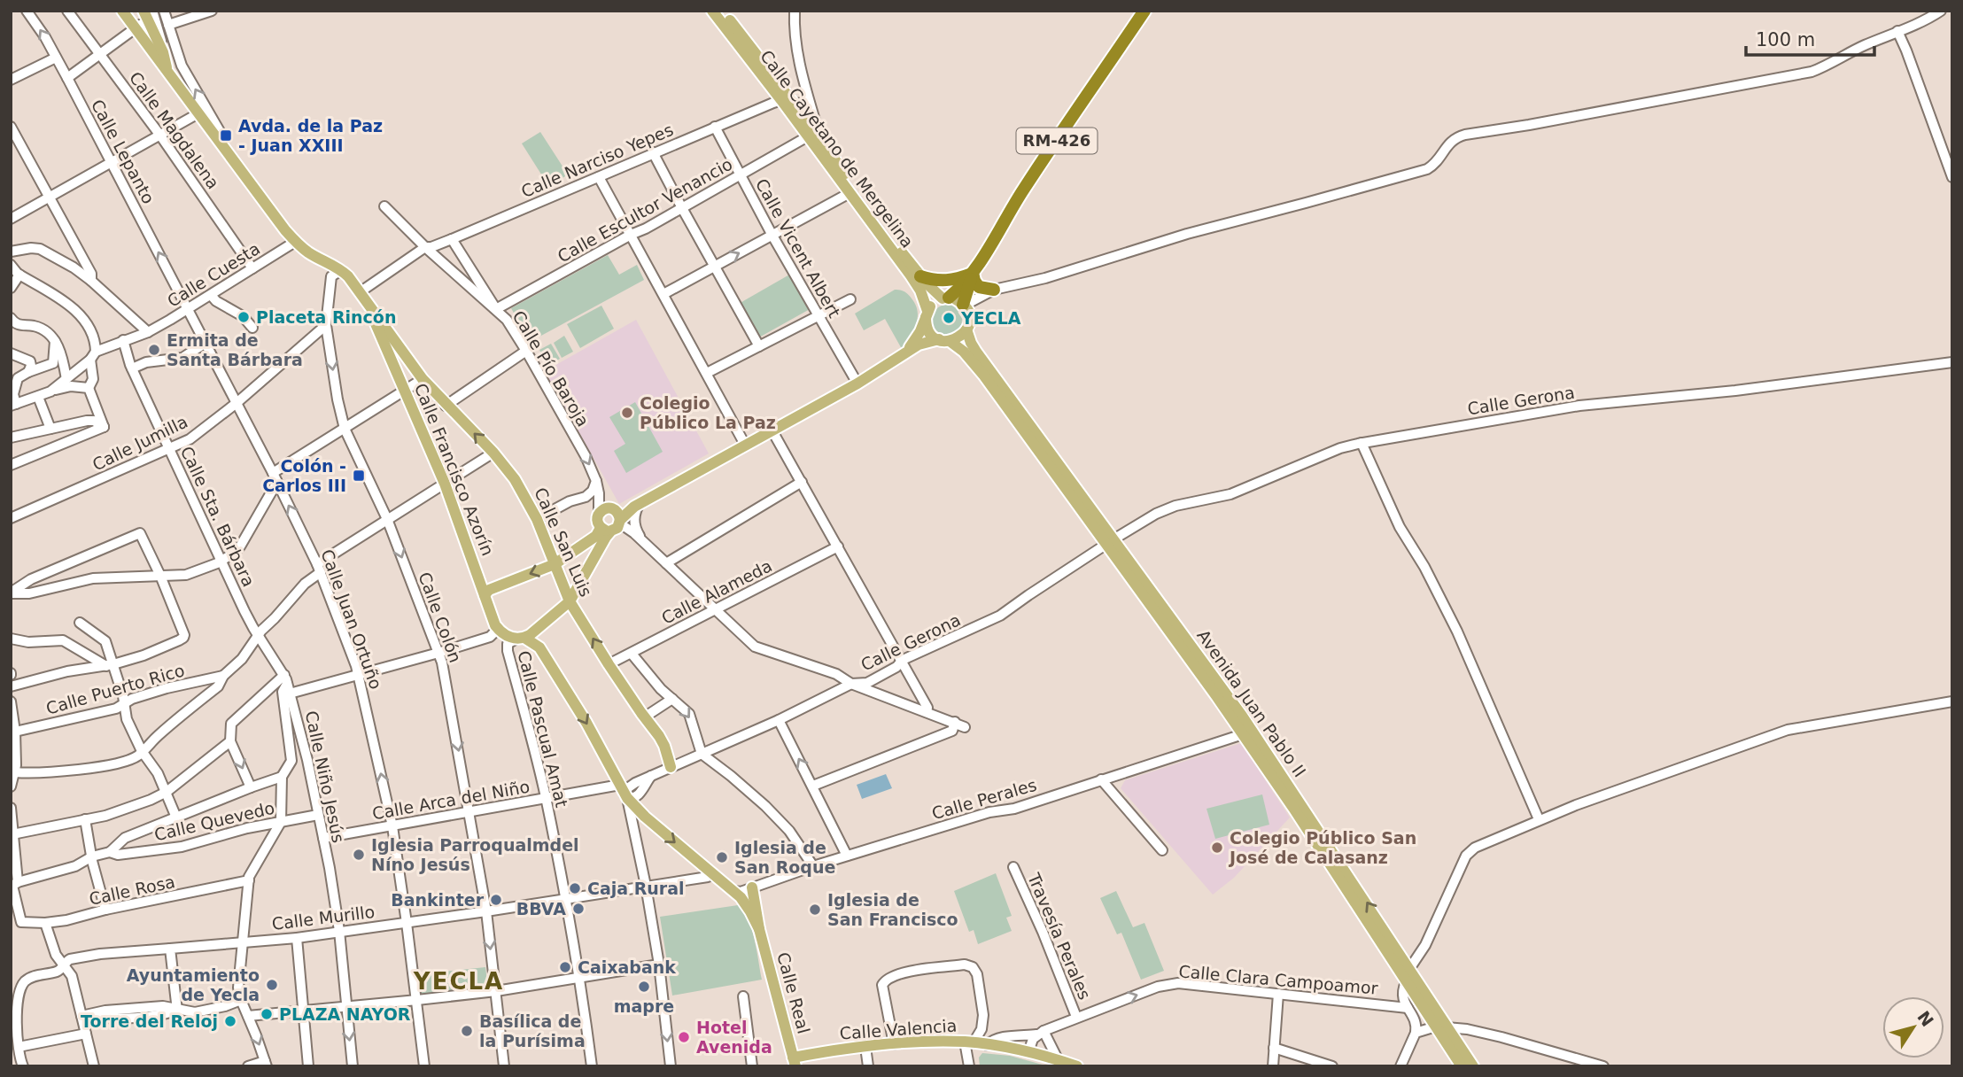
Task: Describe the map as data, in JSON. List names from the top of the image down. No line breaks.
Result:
{"streets":{"highway":["RM-426"],"main road":["Calle Cayetano de Mergelina","Calle Francisco Azorín","Calle San Luis","Avenida Juan Pablo II","Calle Real","Calle Valencia"],"street":["Calle Magdalena","Calle Lepanto","Calle Narciso Yepes","Calle Escultor Venancio","Calle Vicent Albert","Calle Cuesta","Calle Pío Baroja","Calle Gerona","Calle Jumilla","Calle Sta. Bárbara","Calle Alameda","Calle Colón","Calle Juan Ortuño","Calle Puerto Rico","Calle Pascual Amat","Calle Niño Jesús","Calle Perales","Calle Arca del Niño","Calle Quevedo","Calle Rosa","Calle Murillo","Travesía Perales","Calle Clara Campoamor"]},"crossings":[["Calle Magdalena","Calle Cuesta"],["RM-426","Calle Cayetano de Mergelina"],["Calle Cayetano de Mergelina","Calle Narciso Yepes"],["Calle Cayetano de Mergelina","Calle Escultor Venancio"],["Calle Lepanto","Calle Cuesta"],["Calle Lepanto","Calle Juan Ortuño"],["Calle Narciso Yepes","Calle Vicent Albert"],["Calle Narciso Yepes","Calle Pío Baroja"],["Calle Escultor Venancio","Calle Vicent Albert"],["Calle Escultor Venancio","Calle Pío Baroja"],["Calle Cuesta","Calle Sta. Bárbara"],["Calle Cuesta","Calle Juan Ortuño"],["Calle Gerona","Calle San Luis"],["Calle Gerona","Avenida Juan Pablo II"],["Calle Gerona","Calle Arca del Niño"],["Calle Jumilla","Calle Sta. Bárbara"],["Calle Jumilla","Calle Colón"],["Calle Jumilla","Calle Juan Ortuño"],["Calle Francisco Azorín","Calle San Luis"],["Calle Sta. Bárbara","Calle Niño Jesús"],["Calle San Luis","Calle Alameda"],["Calle Colón","Calle Arca del Niño"],["Calle Colón","Calle Murillo"],["Calle Juan Ortuño","Calle Arca del Niño"],["Calle Juan Ortuño","Calle Murillo"],["Avenida Juan Pablo II","Calle Perales"],["Calle Pascual Amat","Calle Arca del Niño"],["Calle Pascual Amat","Calle Murillo"],["Calle Niño Jesús","Calle Arca del Niño"],["Calle Niño Jesús","Calle Quevedo"],["Calle Niño Jesús","Calle Murillo"],["Calle Quevedo","Calle Rosa"],["Travesía Perales","Calle Clara Campoamor"],["Calle Clara Campoamor","Calle Valencia"],["Calle Real","Calle Valencia"]],"one_way":["Calle Pío Baroja","Calle Colón","Calle Clara Campoamor"],"districts":["YECLA"],"places":{"transit":["Avda. de la Paz - Juan XXIII","Colón - Carlos III"],"other":["Placeta Rincón","YECLA","Ermita de Santa Bárbara","Colegio Público La Paz","Colegio Público San José de Calasanz","Iglesia Parroqualmdel Níno Jesús","Iglesia de San Roque","Caja Rural","Bankinter","BBVA","Iglesia de San Francisco","Caixabank","Ayuntamiento de Yecla","mapre","PLAZA NAYOR","Torre del Reloj","Basílica de la Purísima","Hotel Avenida"]},"scale_bar":"100 m","north":"top right"}
